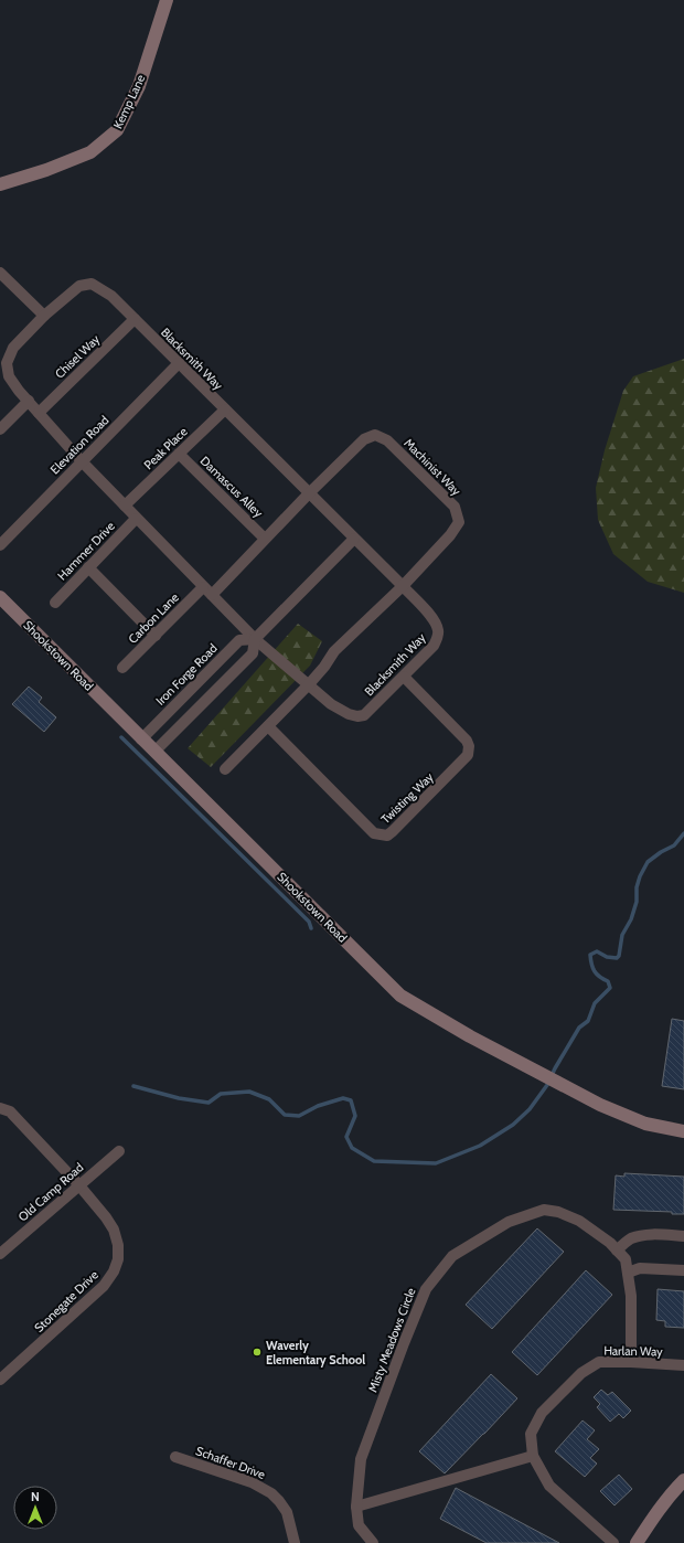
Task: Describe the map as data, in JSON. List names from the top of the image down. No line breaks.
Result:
{"streets":{"street":["Kemp Lane","Chisel Way","Blacksmith Way","Elevation Road","Peak Place","Machinist Way","Damascus Alley","Hammer Drive","Carbon Lane","Shookstown Road","Iron Forge Road","Twisting Way","Old Camp Road","Stonegate Drive","Misty Meadows Circle","Harlan Way","Schaffer Drive"]},"crossings":[["Chisel Way","Blacksmith Way"],["Blacksmith Way","Elevation Road"],["Blacksmith Way","Peak Place"],["Blacksmith Way","Machinist Way"],["Blacksmith Way","Hammer Drive"],["Blacksmith Way","Carbon Lane"],["Blacksmith Way","Iron Forge Road"],["Blacksmith Way","Twisting Way"],["Peak Place","Damascus Alley"],["Machinist Way","Damascus Alley"],["Machinist Way","Carbon Lane"],["Machinist Way","Twisting Way"],["Shookstown Road","Iron Forge Road"],["Old Camp Road","Stonegate Drive"],["Misty Meadows Circle","Harlan Way"]],"places":["Waverly Elementary School"],"north":"top"}
